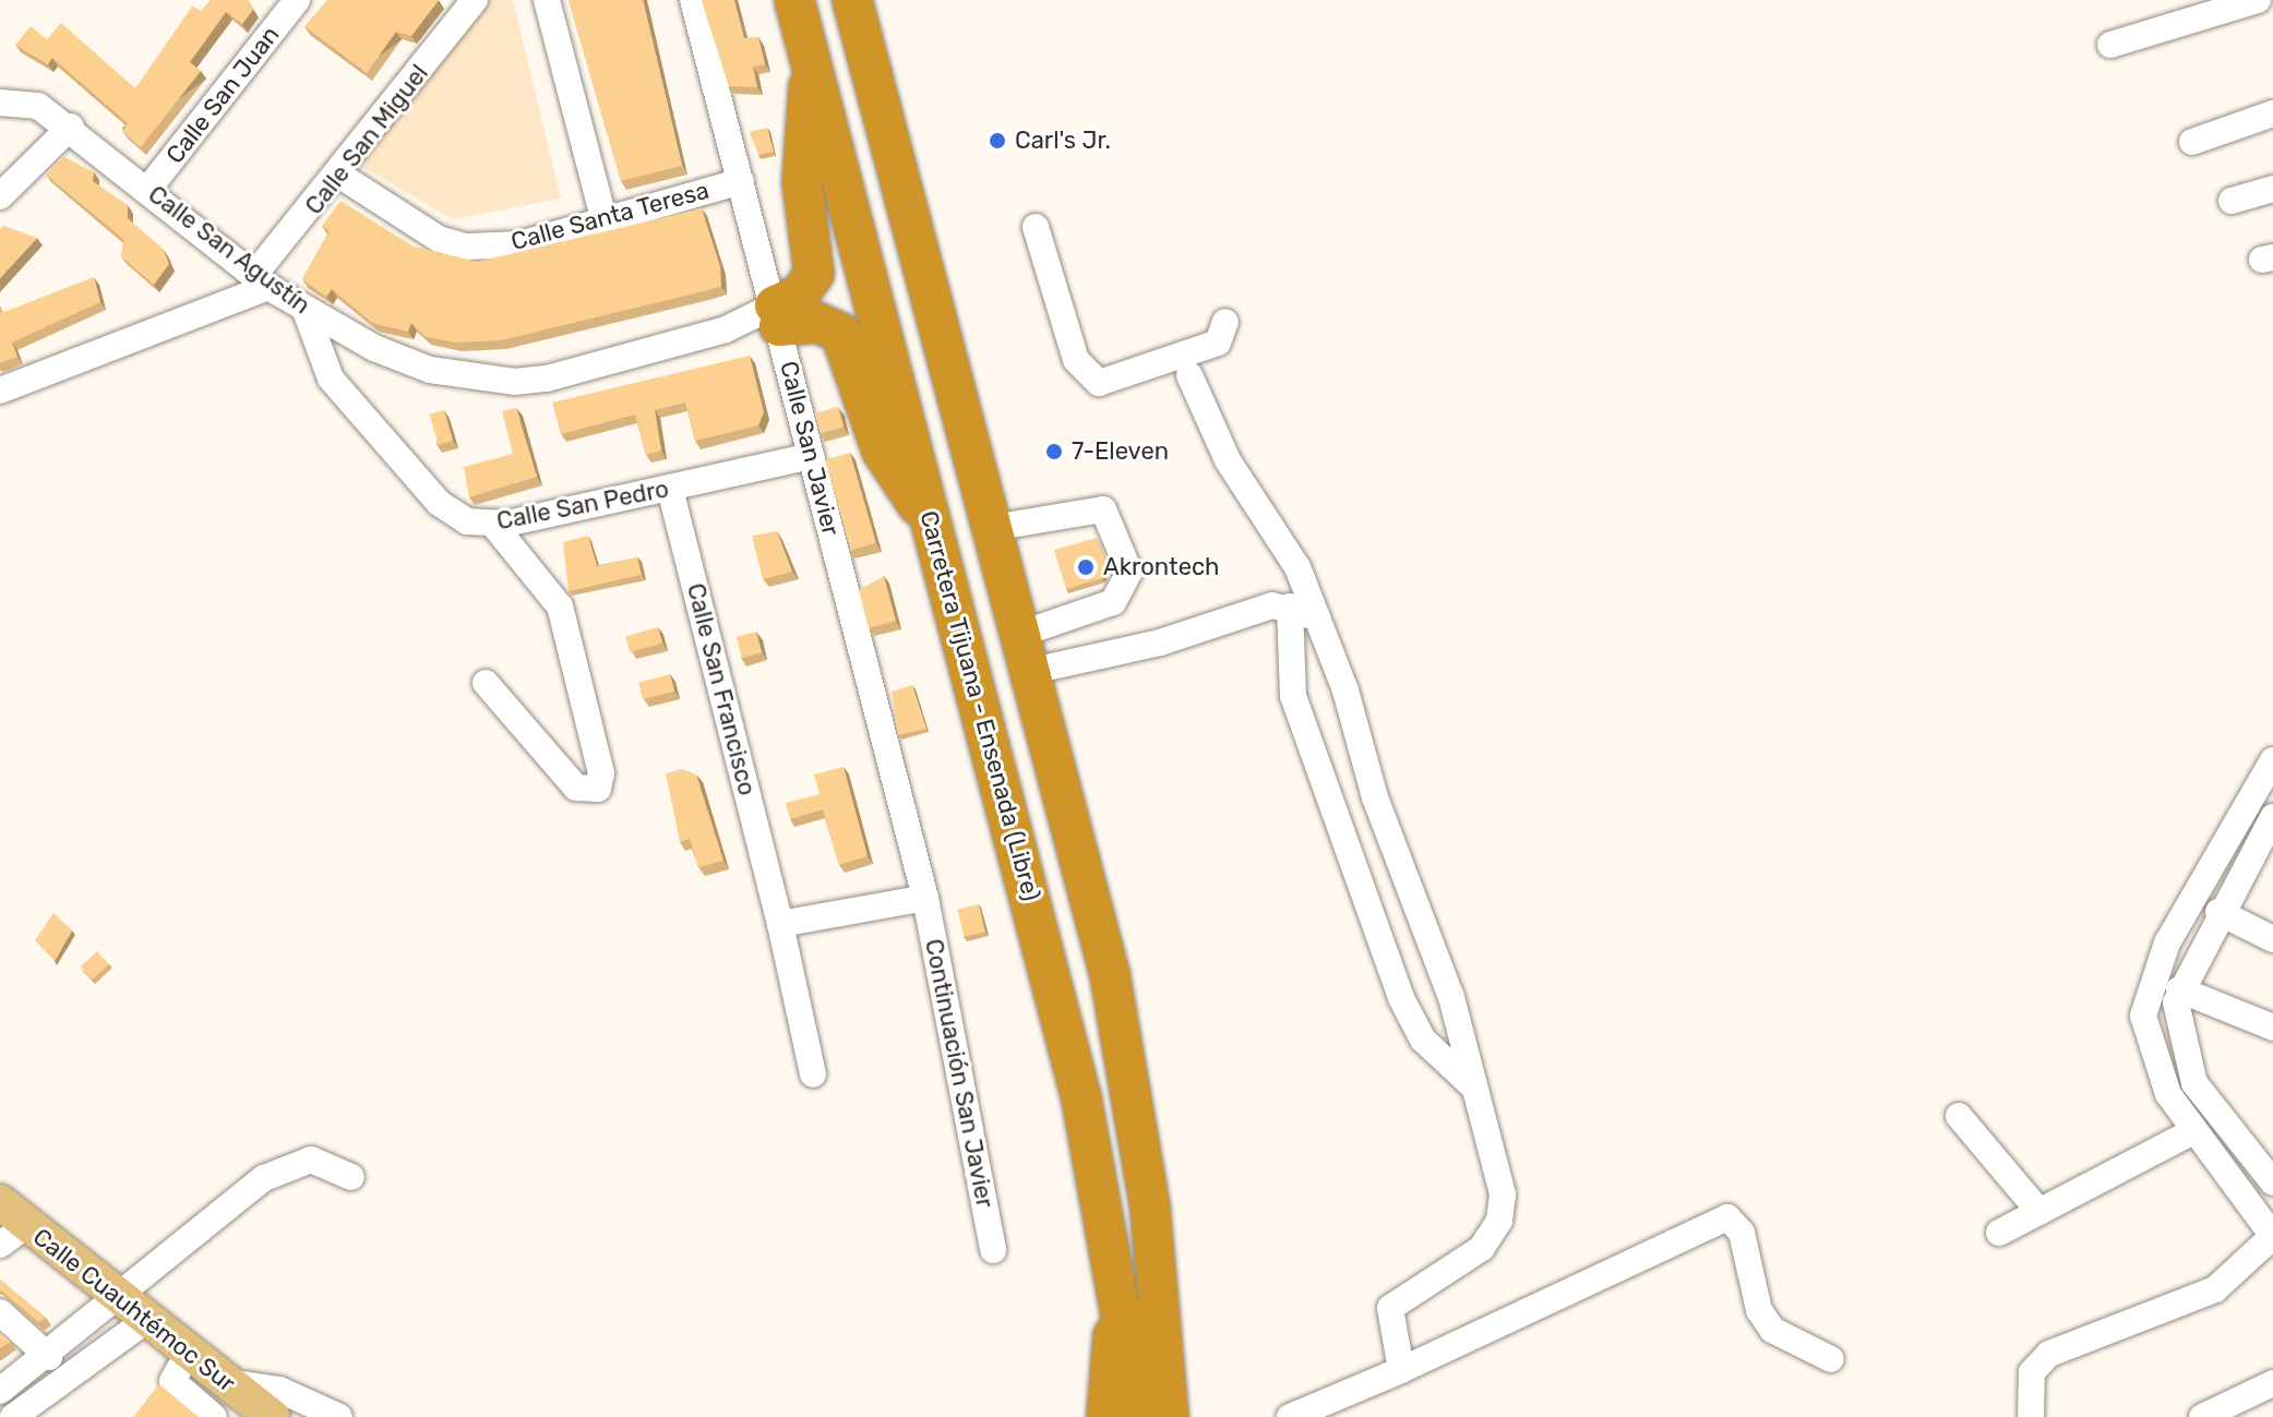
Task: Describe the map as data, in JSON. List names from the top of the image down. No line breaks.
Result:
{"streets":{"highway":["Carretera Tijuana - Ensenada (Libre)"],"main road":["Calle Cuauhtémoc Sur"],"street":["Calle San Juan","Calle San Miguel","Calle Santa Teresa","Calle San Agustín","Calle San Javier","Calle San Pedro","Calle San Francisco","Continuación San Javier"]},"crossings":[["Calle San Juan","Calle San Agustín"],["Calle San Miguel","Calle Santa Teresa"],["Calle San Miguel","Calle San Agustín"],["Calle Santa Teresa","Calle San Javier"],["Calle San Agustín","Calle San Javier"],["Calle San Agustín","Calle San Pedro"],["Calle San Javier","Calle San Pedro"],["Calle San Javier","Continuación San Javier"],["Calle San Pedro","Calle San Francisco"]],"places":["Carl's Jr.","7-Eleven","Akrontech"]}
